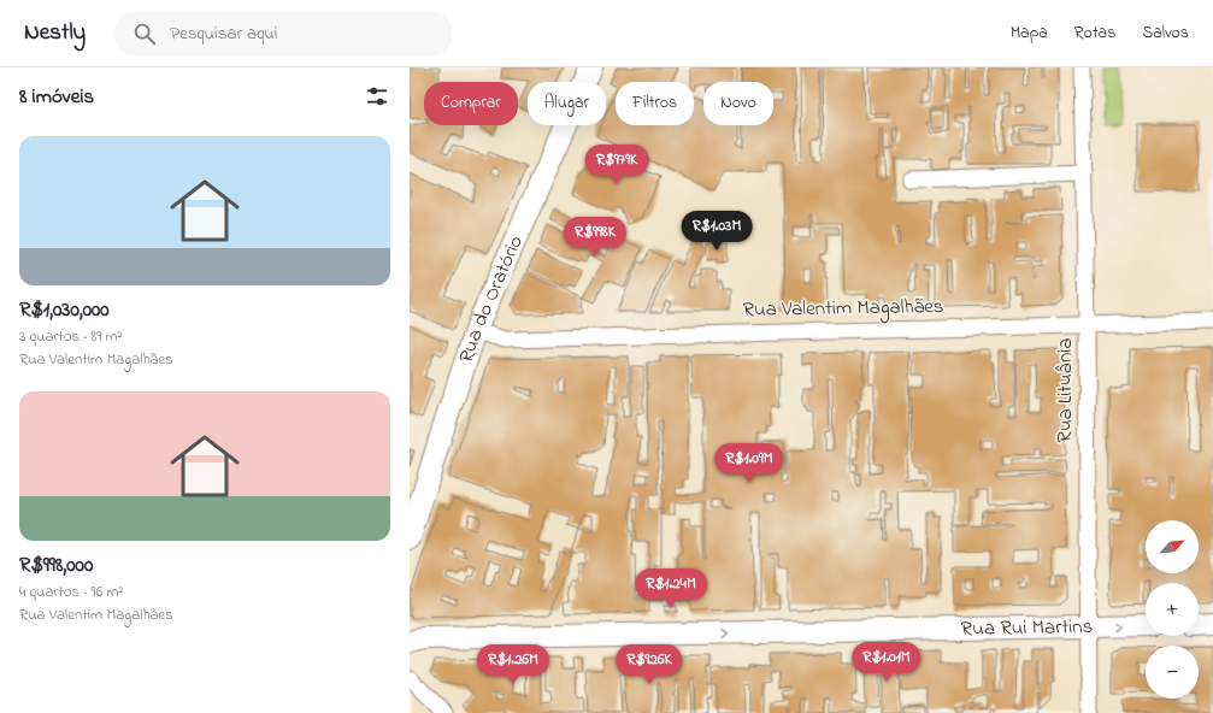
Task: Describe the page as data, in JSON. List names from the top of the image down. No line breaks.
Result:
{"streets":{"main road":["Rua do Oratório","Rua Rui Martins"],"street":["Rua Valentim Magalhães","Rua Lituânia"]},"crossings":[["Rua do Oratório","Rua Valentim Magalhães"],["Rua Valentim Magalhães","Rua Lituânia"],["Rua Lituânia","Rua Rui Martins"]],"one_way":["Rua Rui Martins"],"north":"top right","page":{"header":"Nestly","search":"Pesquisar aqui","nav":["Mapa","Rotas","Salvos"],"heading":"8 imóveis","chip":["Comprar","Alugar","Filtros","Novo"],"list":[{"name":"R$1,030,000","note":"3 quartos · 89 m² · Rua Valentim Magalhães"},{"name":"R$998,000","note":"4 quartos · 96 m² · Rua Valentim Magalhães"}],"price":["R$979K","R$1.03M","R$998K","R$1.09M","R$1.24M","R$1.01M","R$1.26M","R$926K"],"map_buttons":["+","−"]}}
